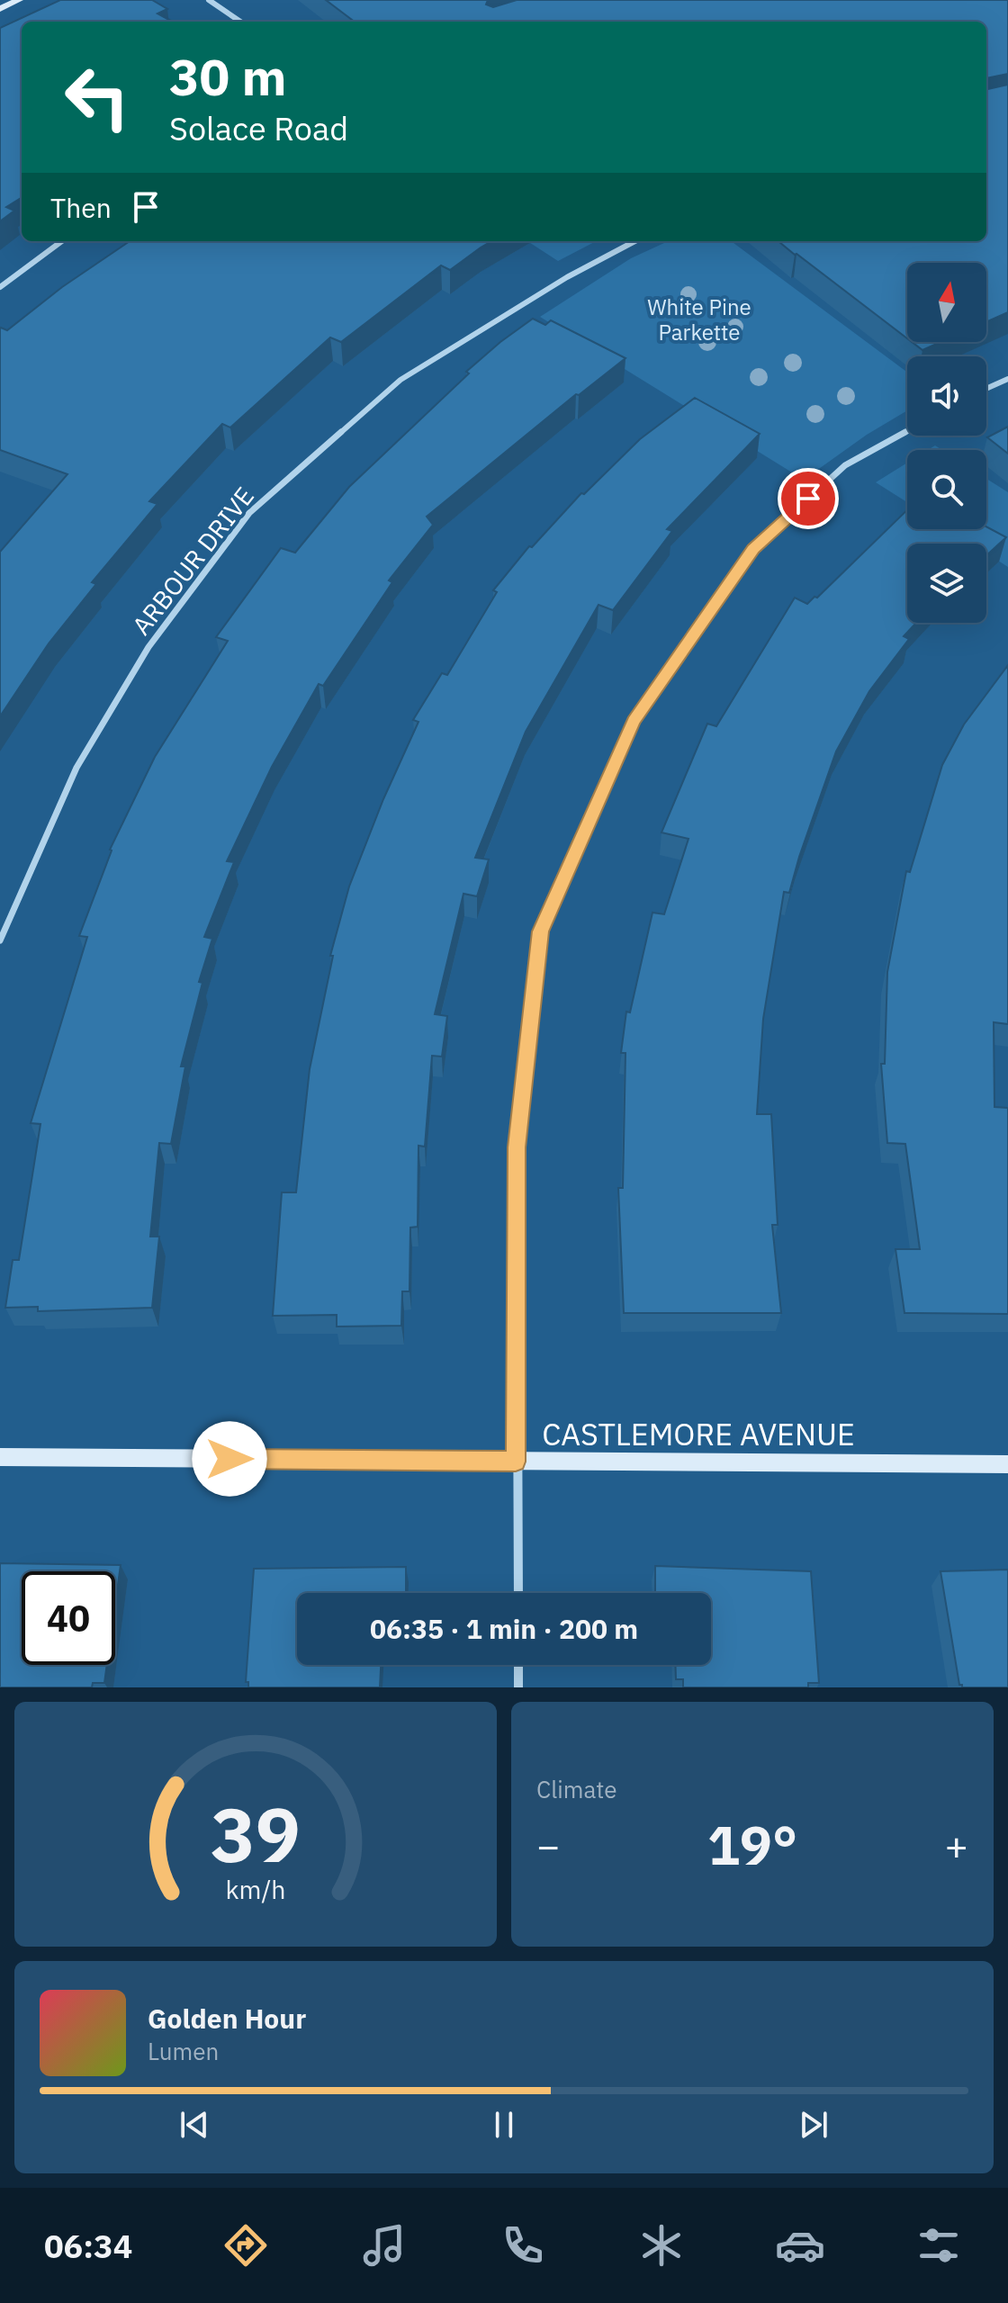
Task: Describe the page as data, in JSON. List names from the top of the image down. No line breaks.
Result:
{"streets":{"street":["ARBOUR DRIVE","CASTLEMORE AVENUE"]},"parks":["White Pine Parkette"],"north":"top","page":{"turn":["30 m","Solace Road"],"then":"Then","limit":"40","trip":"06:35 · 1 min · 200 m","tile":"Climate","heat":["−","19°","+"],"song":["Golden Hour","Lumen"],"tabs":"06:34","gauge":["39","km/h"]}}
